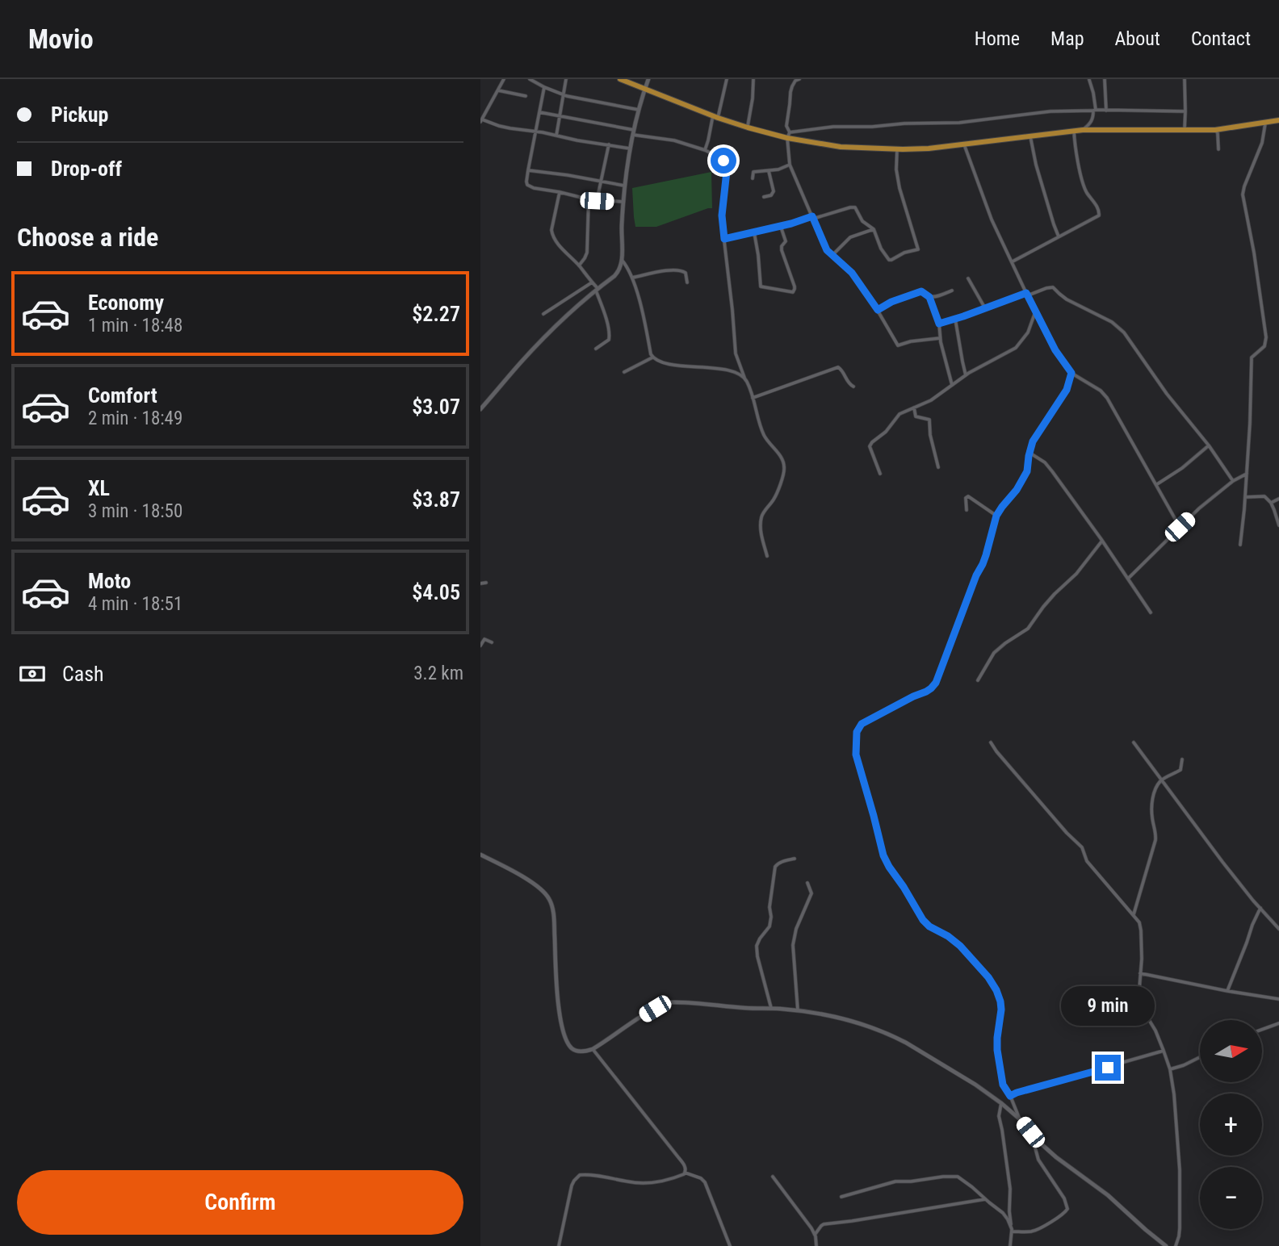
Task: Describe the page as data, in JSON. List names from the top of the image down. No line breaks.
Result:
{"north":"right","page":{"header":"Movio","nav":["Home","Map","About","Contact"],"banner":["Pickup","Drop-off"],"heading":"Choose a ride","list":[{"name":"Economy","note":"1 min · 18:48","value":"$2.27"},{"name":"Comfort","note":"2 min · 18:49","value":"$3.07"},{"name":"XL","note":"3 min · 18:50","value":"$3.87"},{"name":"Moto","note":"4 min · 18:51","value":"$4.05"}],"pay":["Cash","3.2 km"],"bubble":"9 min","map_buttons":["+","−"],"buttons":"Confirm"}}
